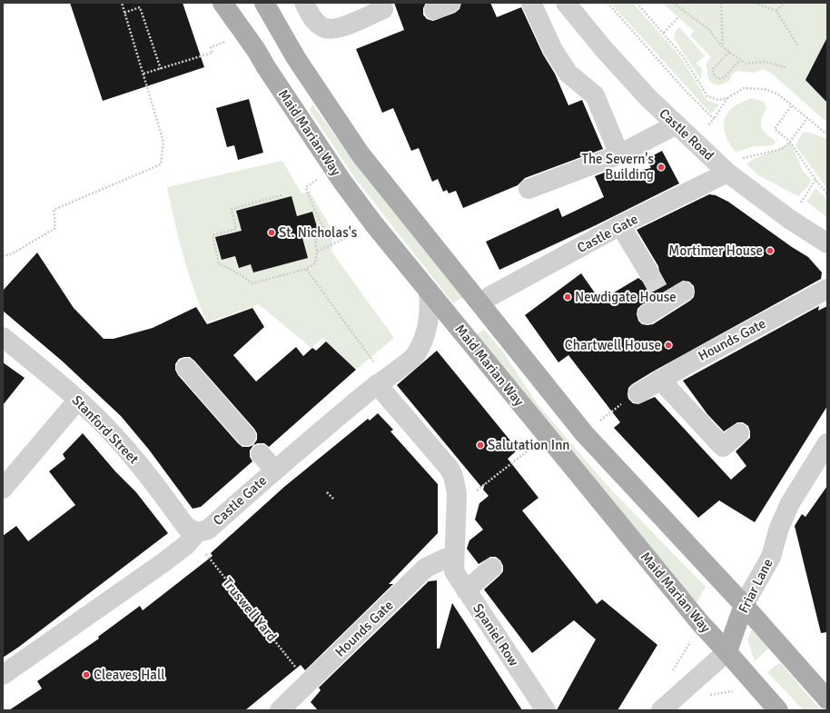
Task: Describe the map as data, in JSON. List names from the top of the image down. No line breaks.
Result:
{"streets":{"main road":["Maid Marian Way","Friar Lane"],"street":["Castle Road","Castle Gate","Hounds Gate","Stanford Street","Spaniel Row"],"path":["Truswell Yard"]},"crossings":[["Maid Marian Way","Castle Gate"],["Maid Marian Way","Friar Lane"],["Castle Road","Castle Gate"],["Castle Gate","Stanford Street"],["Castle Gate","Truswell Yard"],["Castle Gate","Spaniel Row"],["Hounds Gate","Truswell Yard"],["Hounds Gate","Spaniel Row"],["Stanford Street","Truswell Yard"]],"places":["The Severn's Building","St. Nicholas's","Mortimer House","Newdigate House","Chartwell House","Salutation Inn","Cleaves Hall"]}
